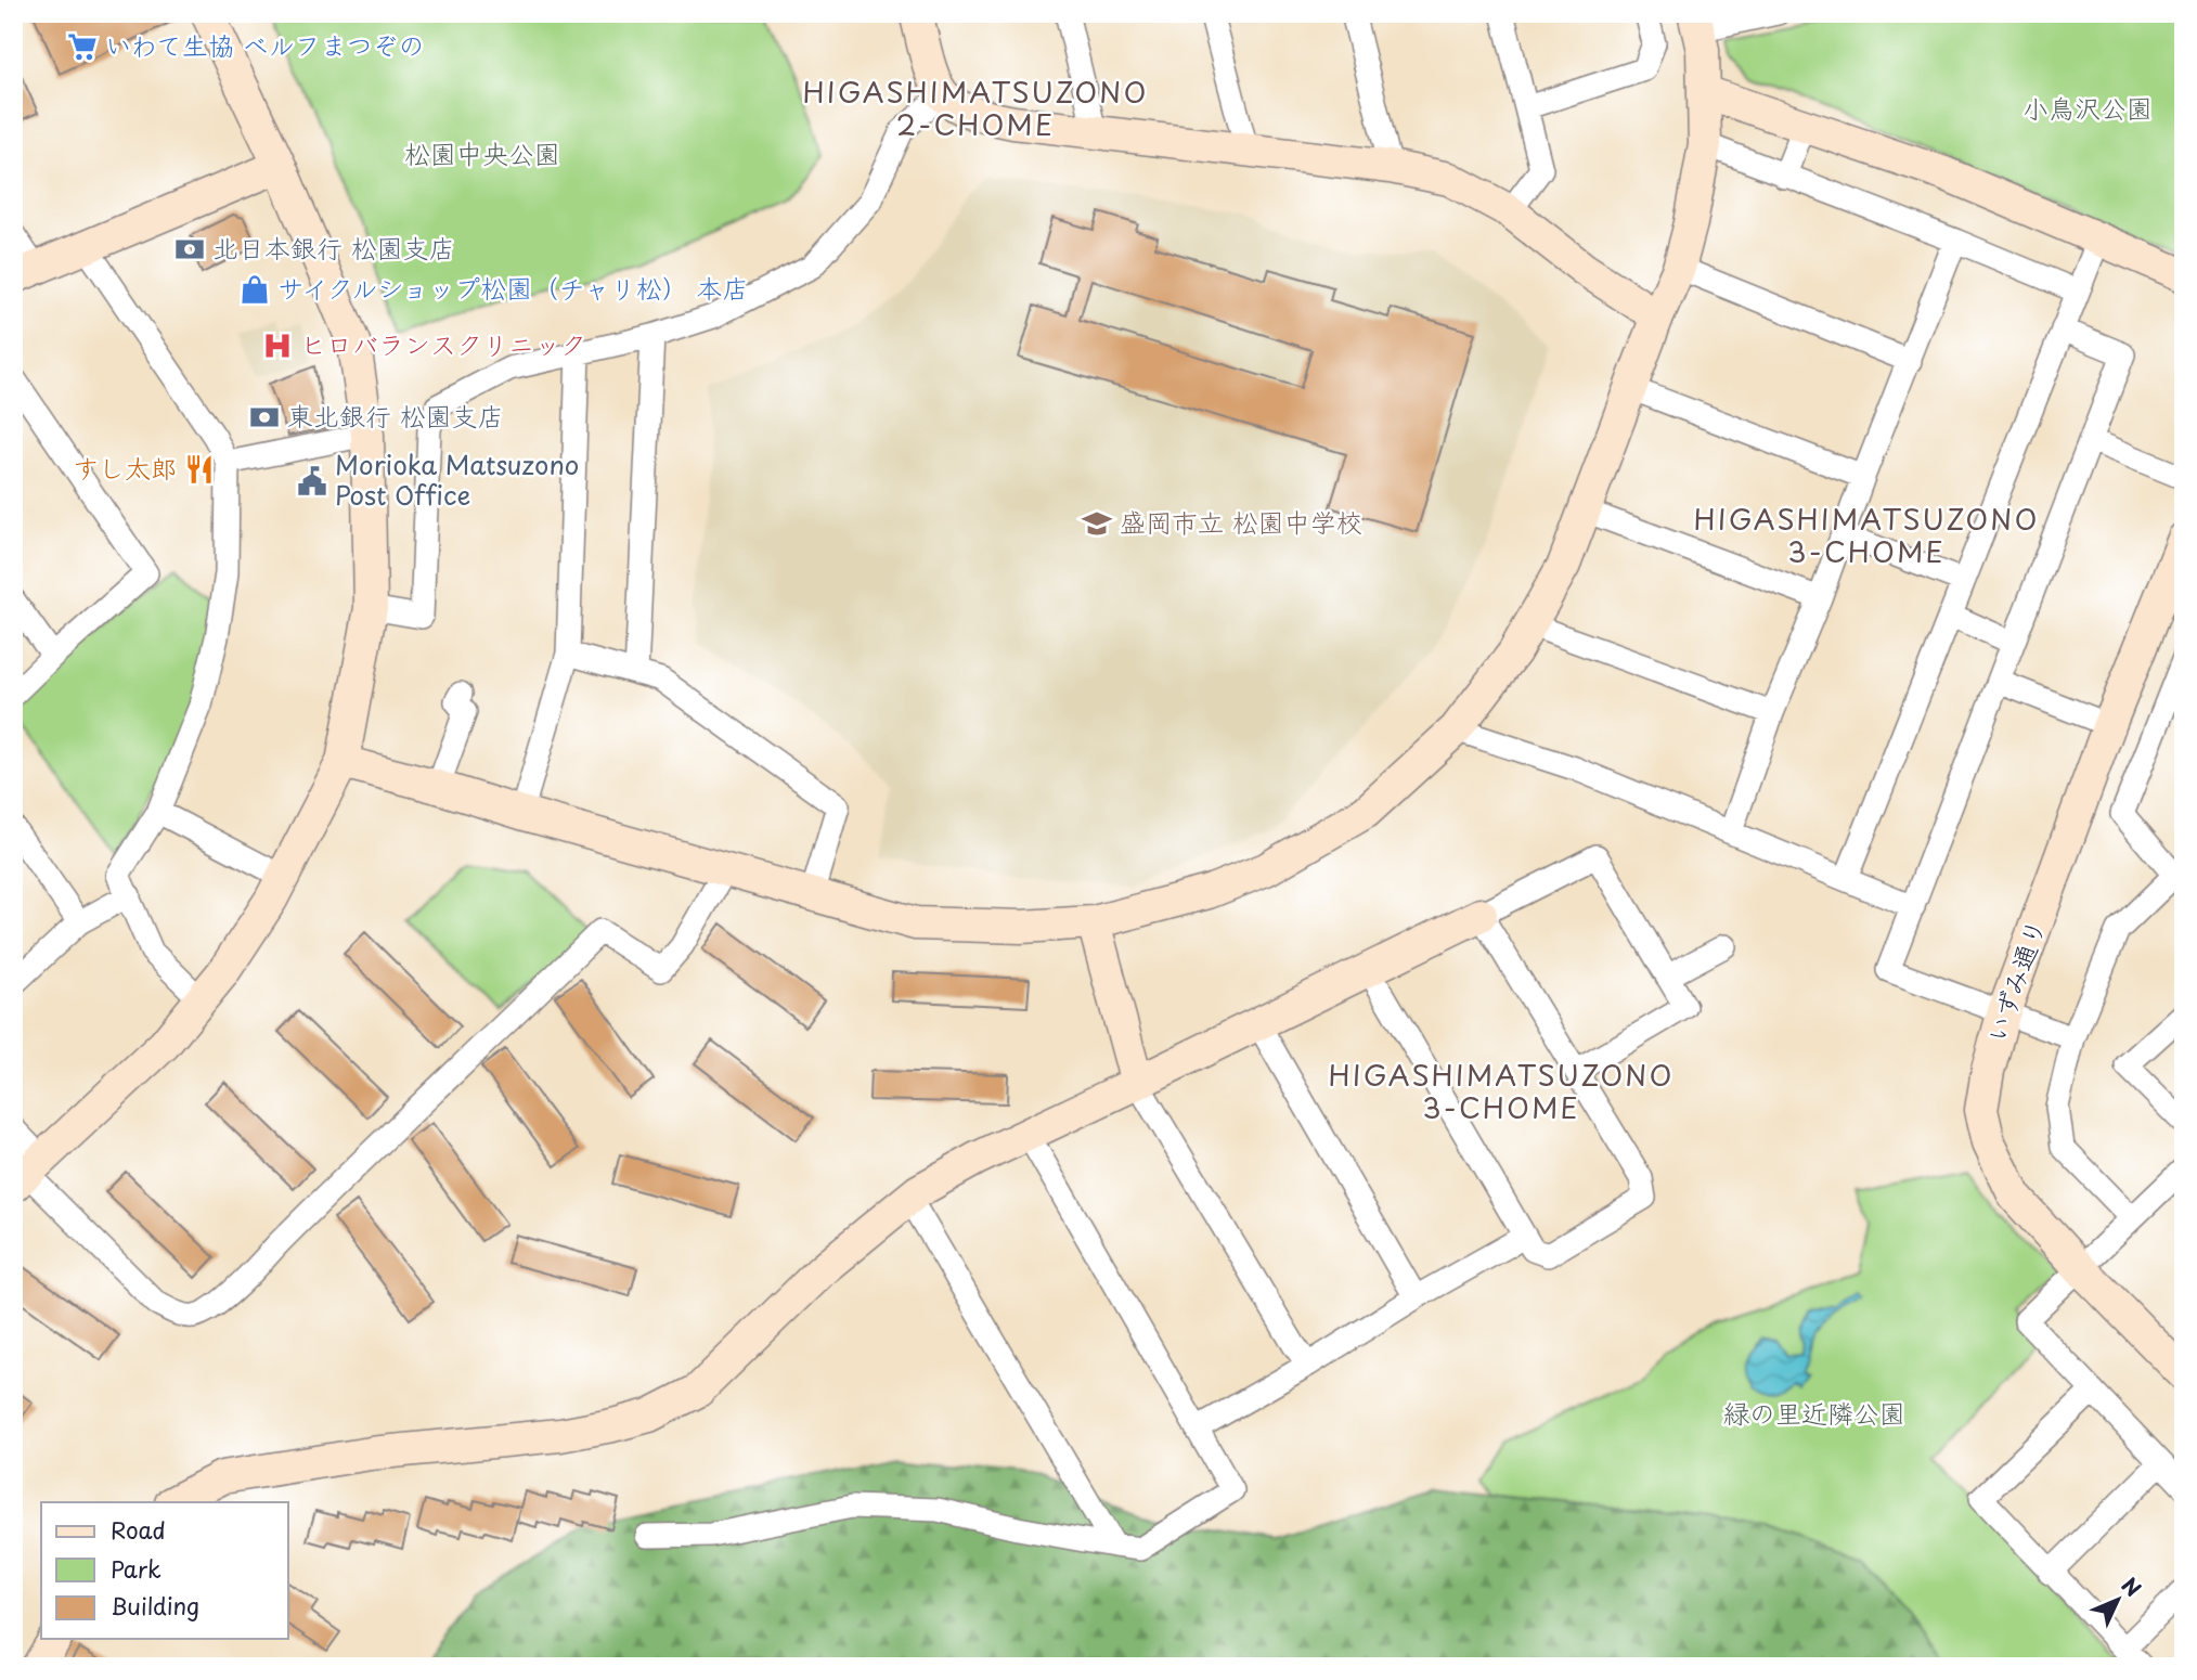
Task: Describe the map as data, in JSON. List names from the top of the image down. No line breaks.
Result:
{"streets":{"street":["いずみ通り"]},"districts":["HIGASHIMATSUZONO 2-CHOME","HIGASHIMATSUZONO 3-CHOME","HIGASHIMATSUZONO 3-CHOME"],"parks":["小鳥沢公園","松園中央公園","緑の里近隣公園"],"places":{"supermarket":["いわて生協 ベルフまつぞの"],"bank":["北日本銀行 松園支店","東北銀行 松園支店"],"shop":["サイクルショップ松園（チャリ松） 本店"],"hospital":["ヒロバランスクリニック"],"restaurant":["すし太郎"],"public building":["Morioka Matsuzono Post Office"],"school or university":["盛岡市立 松園中学校"]},"legend":["Road","Park","Building"],"north":"top right"}
